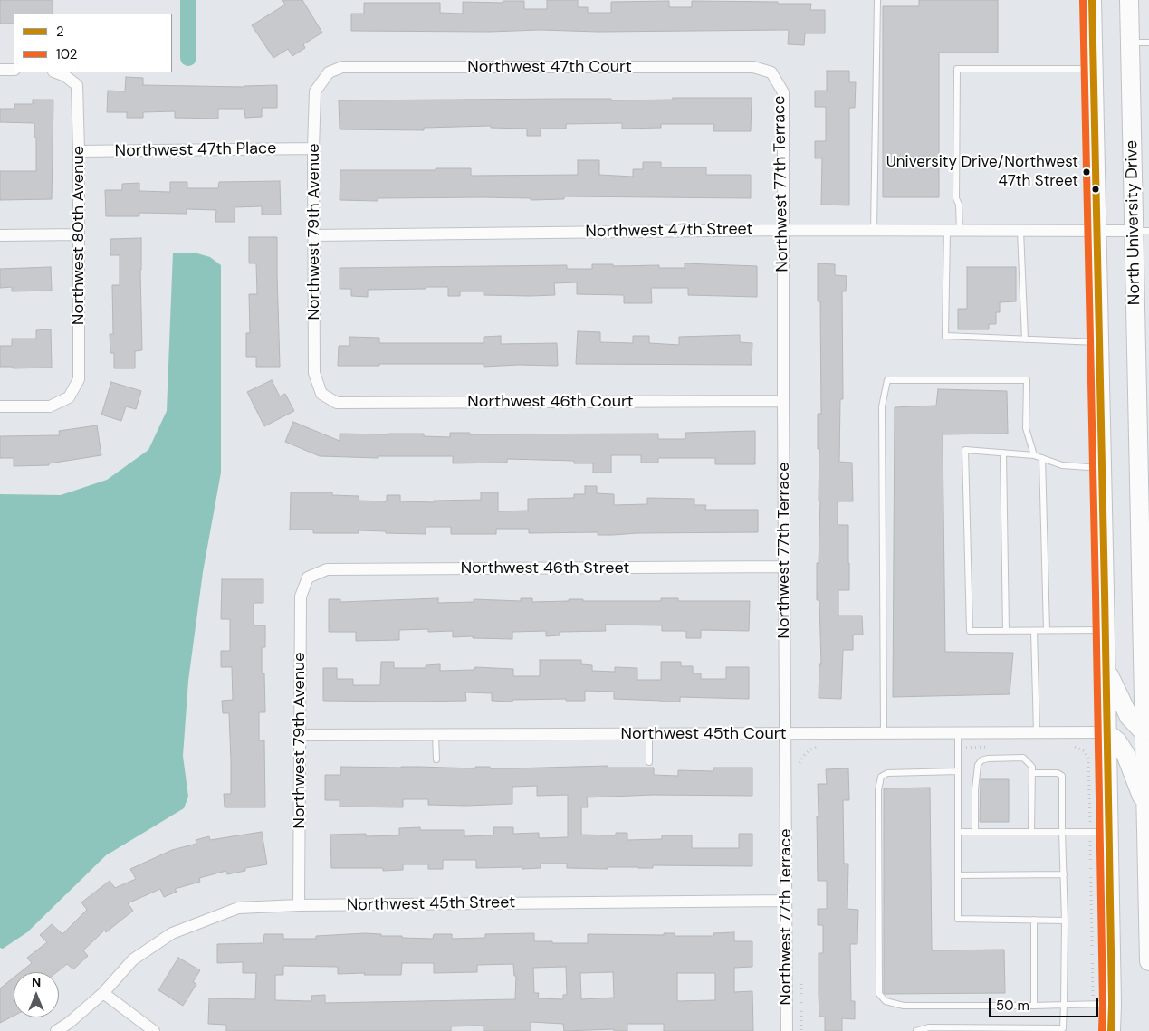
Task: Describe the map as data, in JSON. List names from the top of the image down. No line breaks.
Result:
{"streets":{"main road":["North University Drive"],"street":["Northwest 47th Court","Northwest 47th Place","Northwest 77th Terrace","Northwest 47th Street","Northwest 79th Avenue","Northwest 80th Avenue","Northwest 46th Court","Northwest 46th Street","Northwest 45th Court","Northwest 45th Street"]},"crossings":[["Northwest 47th Court","Northwest 77th Terrace"],["Northwest 47th Court","Northwest 79th Avenue"],["Northwest 47th Place","Northwest 79th Avenue"],["Northwest 47th Place","Northwest 80th Avenue"],["Northwest 77th Terrace","Northwest 47th Street"],["Northwest 77th Terrace","Northwest 46th Court"],["Northwest 77th Terrace","Northwest 46th Street"],["Northwest 77th Terrace","Northwest 45th Court"],["Northwest 77th Terrace","Northwest 45th Street"],["North University Drive","Northwest 47th Street"],["Northwest 47th Street","Northwest 79th Avenue"],["Northwest 79th Avenue","Northwest 46th Court"],["Northwest 79th Avenue","Northwest 46th Street"],["Northwest 79th Avenue","Northwest 45th Court"],["Northwest 79th Avenue","Northwest 45th Street"]],"places":["University Drive/Northwest 47th Street"],"lines":["transit line 2","transit line 102"],"legend":["2","102"],"scale_bar":"50 m","north":"top"}
